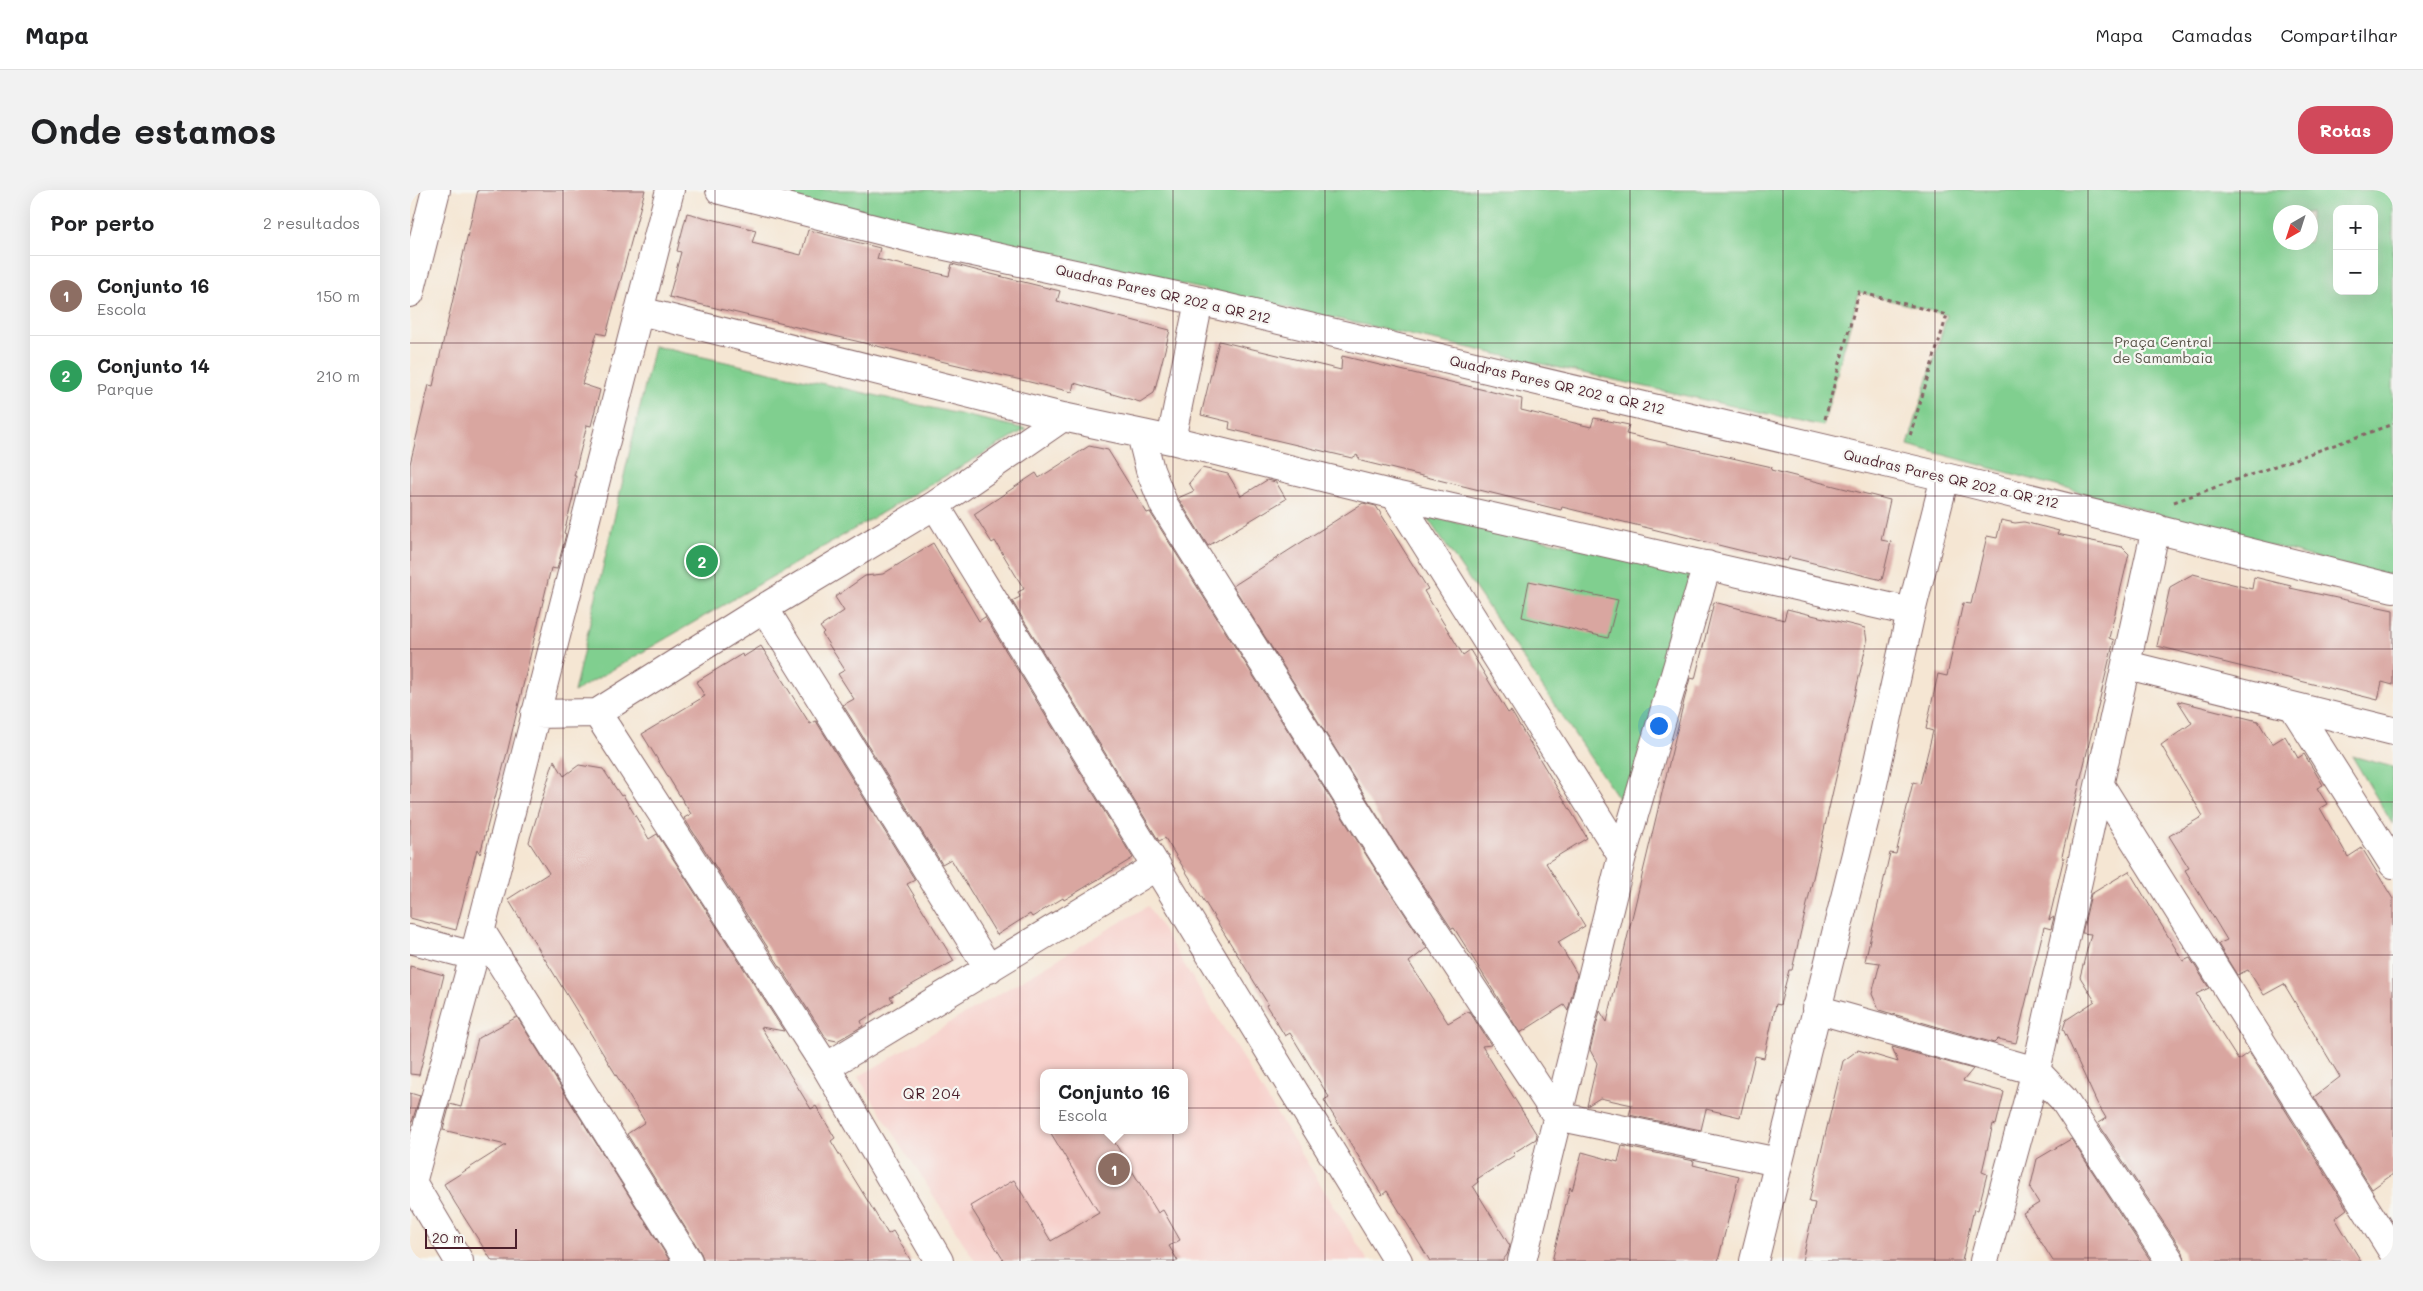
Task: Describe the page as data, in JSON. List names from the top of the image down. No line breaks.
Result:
{"streets":{"street":["Quadras Pares QR 202 a QR 212"]},"districts":["QR 204"],"parks":["Praça Central de Samambaia"],"scale_bar":"20 m","north":"bottom left","page":{"header":"Mapa","nav":["Mapa","Camadas","Compartilhar"],"buttons":"Rotas","title":"Onde estamos","heading":["Por perto","2 resultados"],"map_buttons":["+","−"],"list":[{"mark":"1","name":"Conjunto 16","note":"Escola","value":"150 m"},{"mark":"2","name":"Conjunto 14","note":"Parque","value":"210 m"}],"pins":["2","1"],"popup":["Conjunto 16","Escola"],"scale":"20 m"}}
